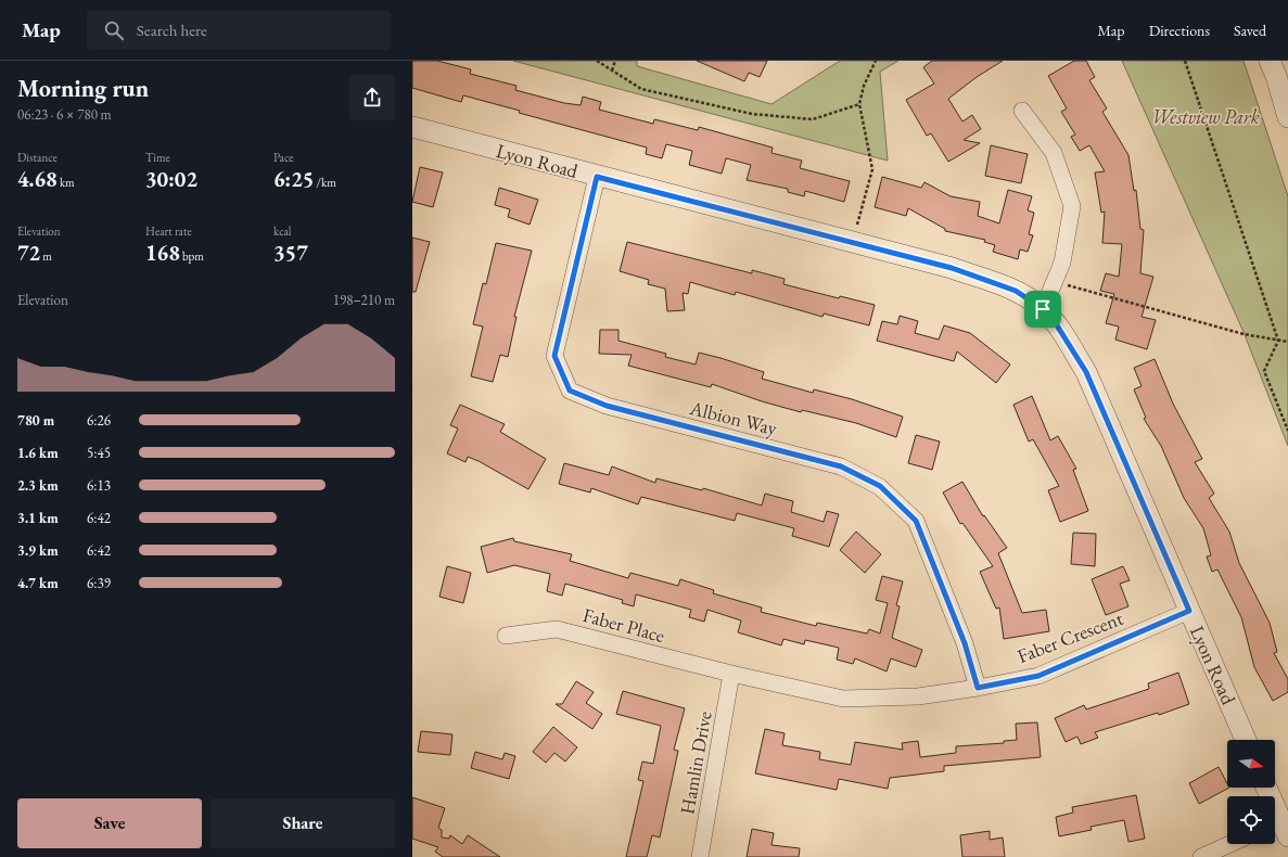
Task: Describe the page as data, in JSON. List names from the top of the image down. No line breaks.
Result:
{"streets":{"street":["Lyon Road","Albion Way","Faber Place","Faber Crescent","Hamlin Drive"]},"crossings":[["Lyon Road","Albion Way"],["Lyon Road","Faber Crescent"],["Albion Way","Faber Crescent"],["Faber Place","Faber Crescent"],["Faber Place","Hamlin Drive"],["Faber Crescent","Hamlin Drive"]],"parks":["Westview Park"],"north":"right","page":{"header":"Map","search":"Search here","nav":["Map","Directions","Saved"],"heading":["Morning run","06:23 · 6 × 780 m"],"stats":[["Distance","4.68 km"],["Time","30:02"],["Pace","6:25 /km"],["Elevation","72 m"],["Heart rate","168 bpm"],["kcal","357"]],"chart":["Elevation","198–210 m"],"list":[{"name":"780 m","note":"6:26"},{"name":"1.6 km","note":"5:45"},{"name":"2.3 km","note":"6:13"},{"name":"3.1 km","note":"6:42"},{"name":"3.9 km","note":"6:42"},{"name":"4.7 km","note":"6:39"}],"buttons":["Save","Share"]}}
